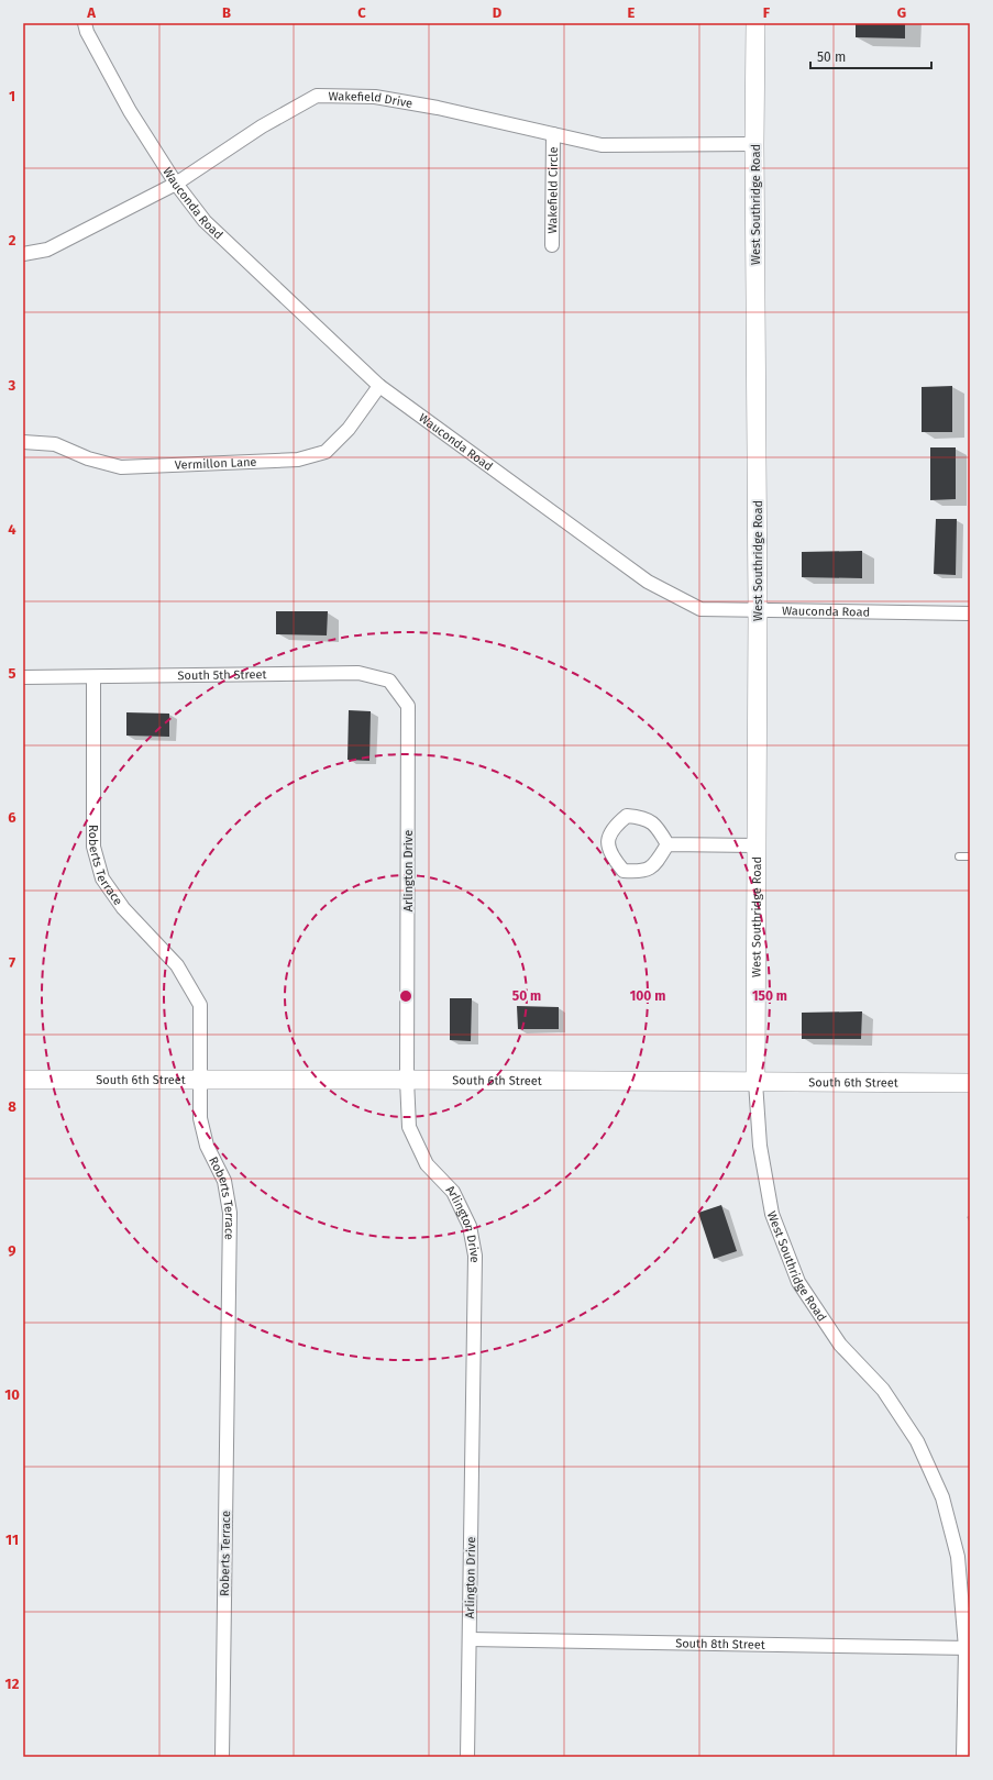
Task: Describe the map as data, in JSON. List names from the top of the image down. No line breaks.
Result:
{"streets":{"street":["Wakefield Drive","Wakefield Circle","Wauconda Road","West Southridge Road","Vermillon Lane","South 5th Street","Roberts Terrace","Arlington Drive","South 6th Street","South 8th Street"]},"crossings":[["Wakefield Drive","Wakefield Circle"],["Wakefield Drive","Wauconda Road"],["Wakefield Drive","West Southridge Road"],["Wauconda Road","West Southridge Road"],["Wauconda Road","Vermillon Lane"],["West Southridge Road","South 6th Street"],["West Southridge Road","South 8th Street"],["South 5th Street","Roberts Terrace"],["South 5th Street","Arlington Drive"],["Roberts Terrace","South 6th Street"],["Arlington Drive","South 6th Street"],["Arlington Drive","South 8th Street"]],"scale_bar":"50 m","grid":{"columns":["A","B","C","D","E","F","G"],"rows":["1","2","3","4","5","6","7","8","9","10","11","12"]},"rings":["50 m","100 m","150 m"]}
